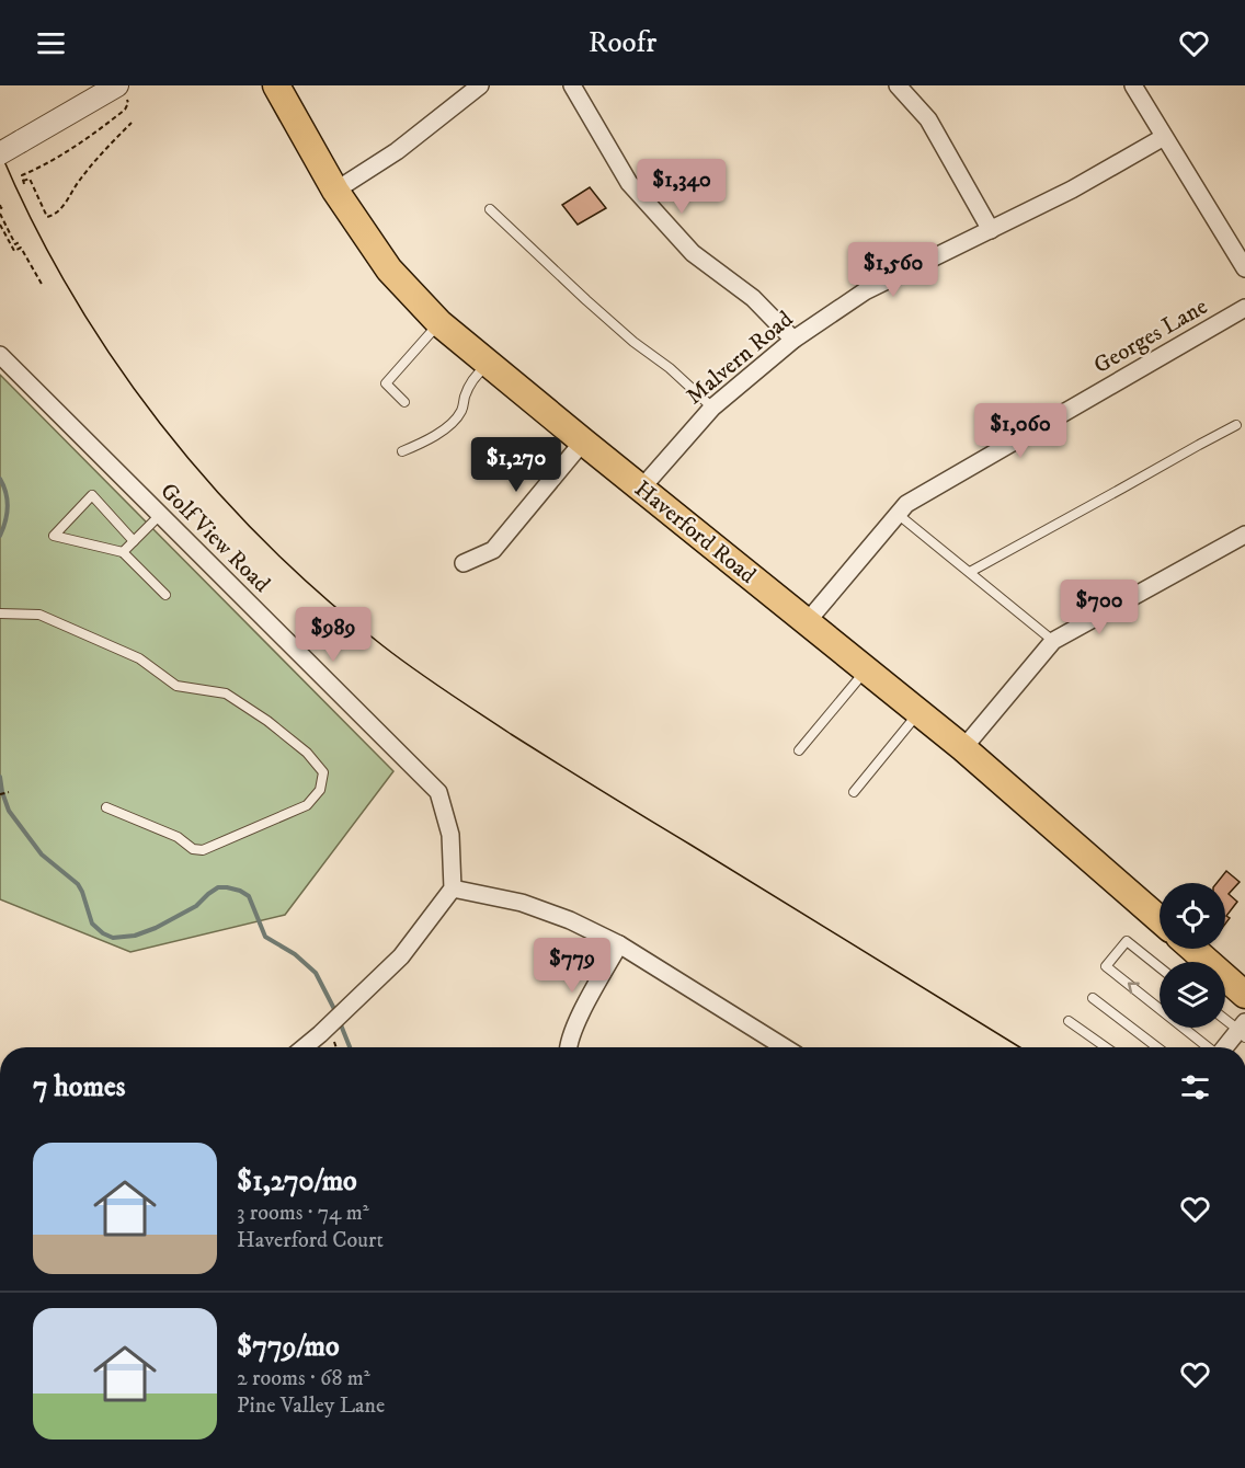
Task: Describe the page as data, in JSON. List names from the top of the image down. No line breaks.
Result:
{"streets":{"main road":["Haverford Road"],"street":["Georges Lane","Malvern Road","Golf View Road"]},"crossings":[["Georges Lane","Haverford Road"],["Malvern Road","Haverford Road"]],"page":{"header":"Roofr","price":["$1,340","$1,560","$1,060","$1,270","$700","$989","$779"],"heading":"7 homes","list":[{"name":"$1,270/mo","note":"3 rooms · 74 m² · Haverford Court"},{"name":"$779/mo","note":"2 rooms · 68 m² · Pine Valley Lane"}]}}
